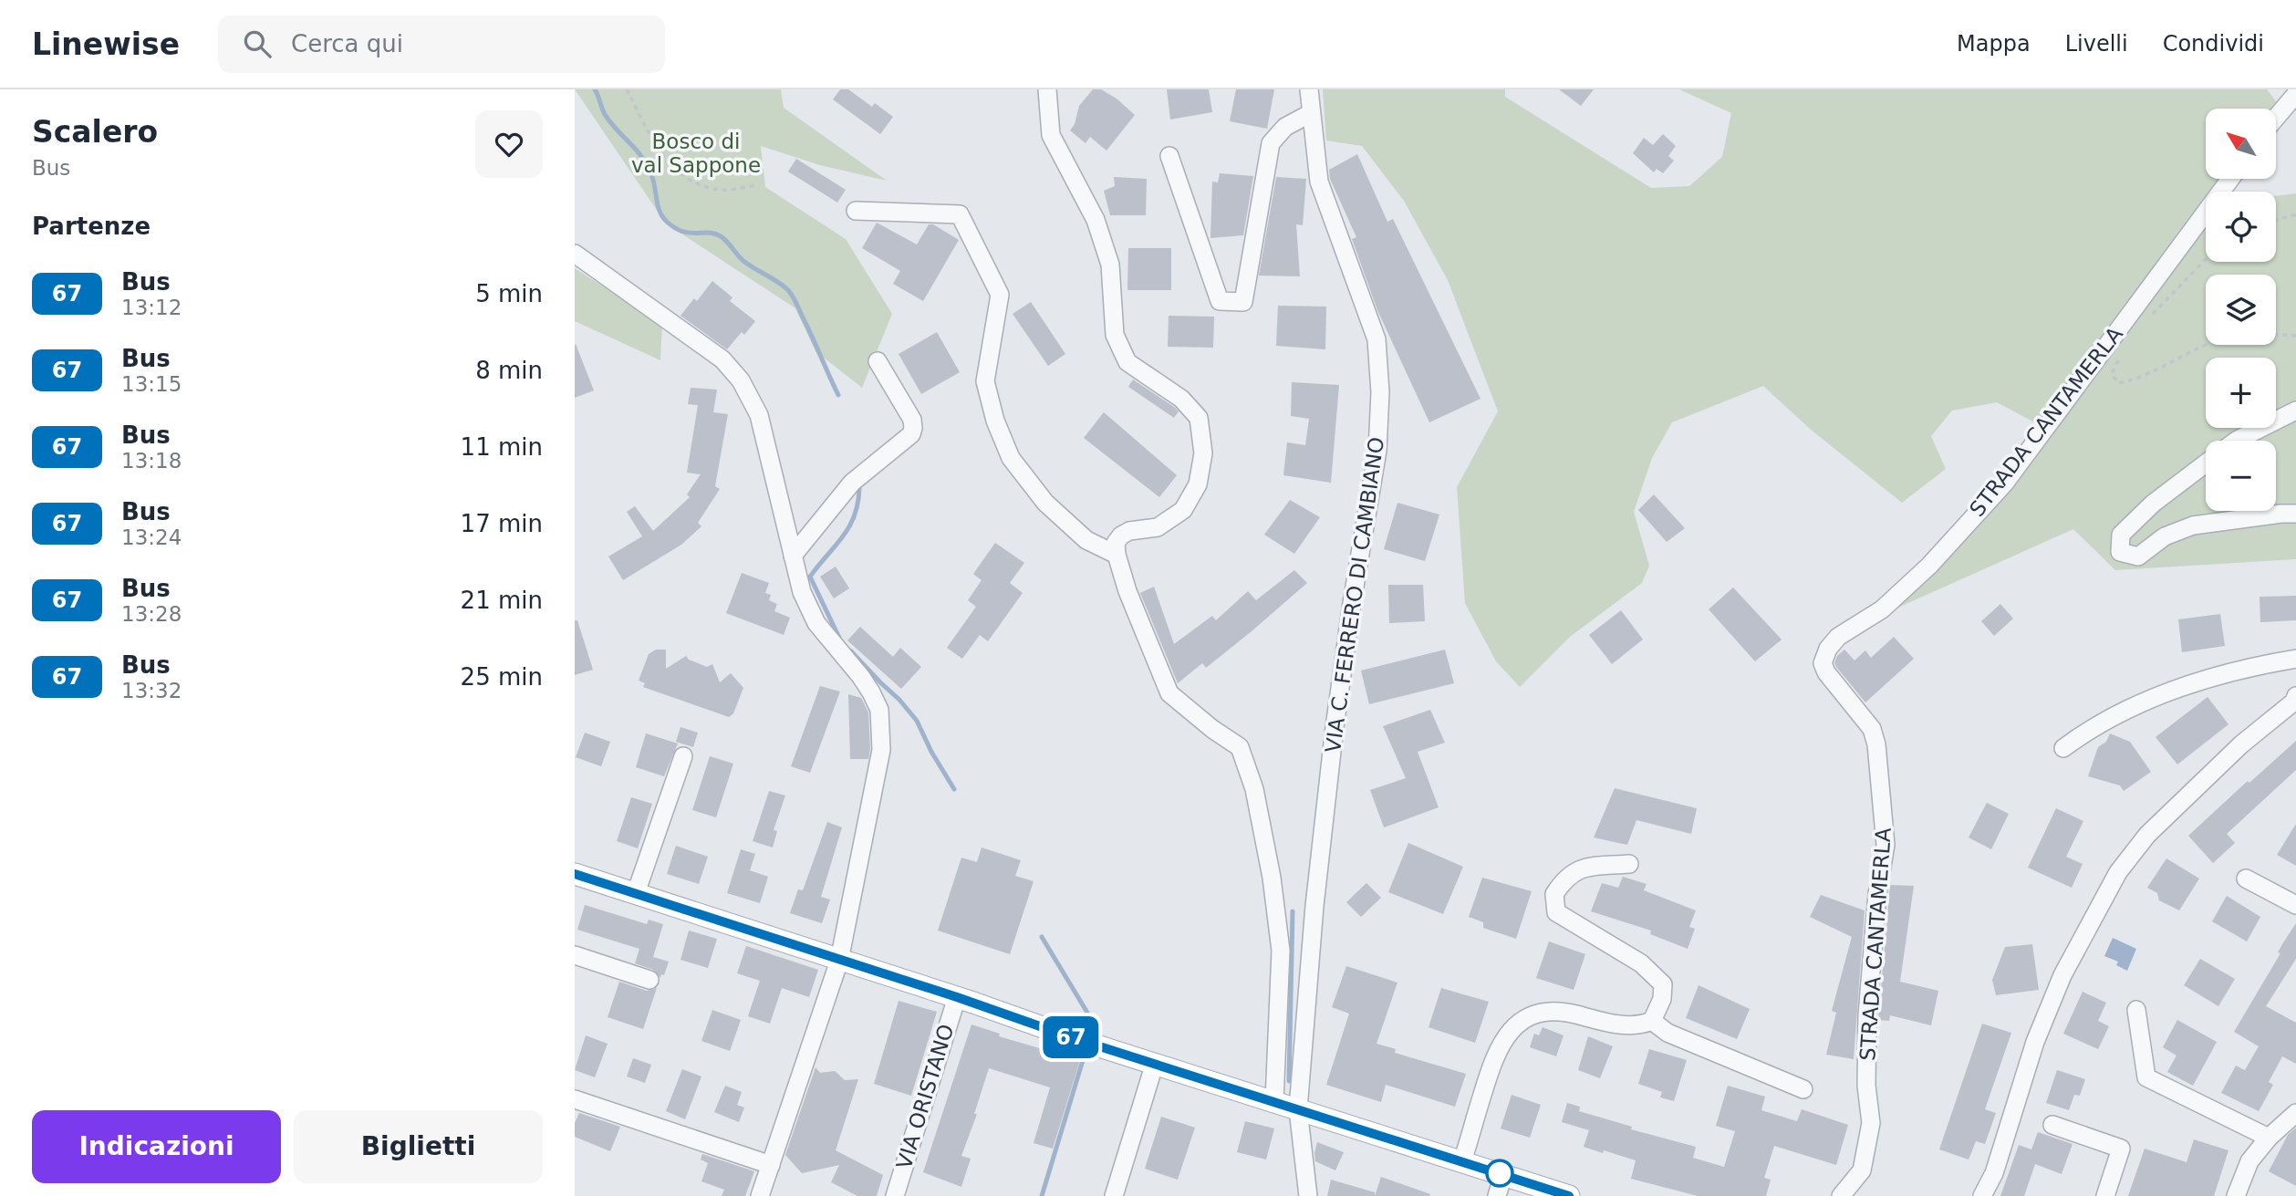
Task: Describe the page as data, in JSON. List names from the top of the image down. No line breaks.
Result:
{"streets":{"street":["STRADA CANTAMERLA","VIA C. FERRERO DI CAMBIANO","VIA ORISTANO"]},"parks":["Bosco di val Sappone"],"lines":["bus line 67"],"north":"top left","page":{"header":"Linewise","search":"Cerca qui","nav":["Mappa","Livelli","Condividi"],"heading":[["Scalero","Bus"],"Partenze"],"on_map":"67","map_buttons":["+","−"],"list":[{"mark":"67","name":"Bus","note":"13:12","value":"5 min"},{"mark":"67","name":"Bus","note":"13:15","value":"8 min"},{"mark":"67","name":"Bus","note":"13:18","value":"11 min"},{"mark":"67","name":"Bus","note":"13:24","value":"17 min"},{"mark":"67","name":"Bus","note":"13:28","value":"21 min"},{"mark":"67","name":"Bus","note":"13:32","value":"25 min"}],"buttons":["Indicazioni","Biglietti"]}}
